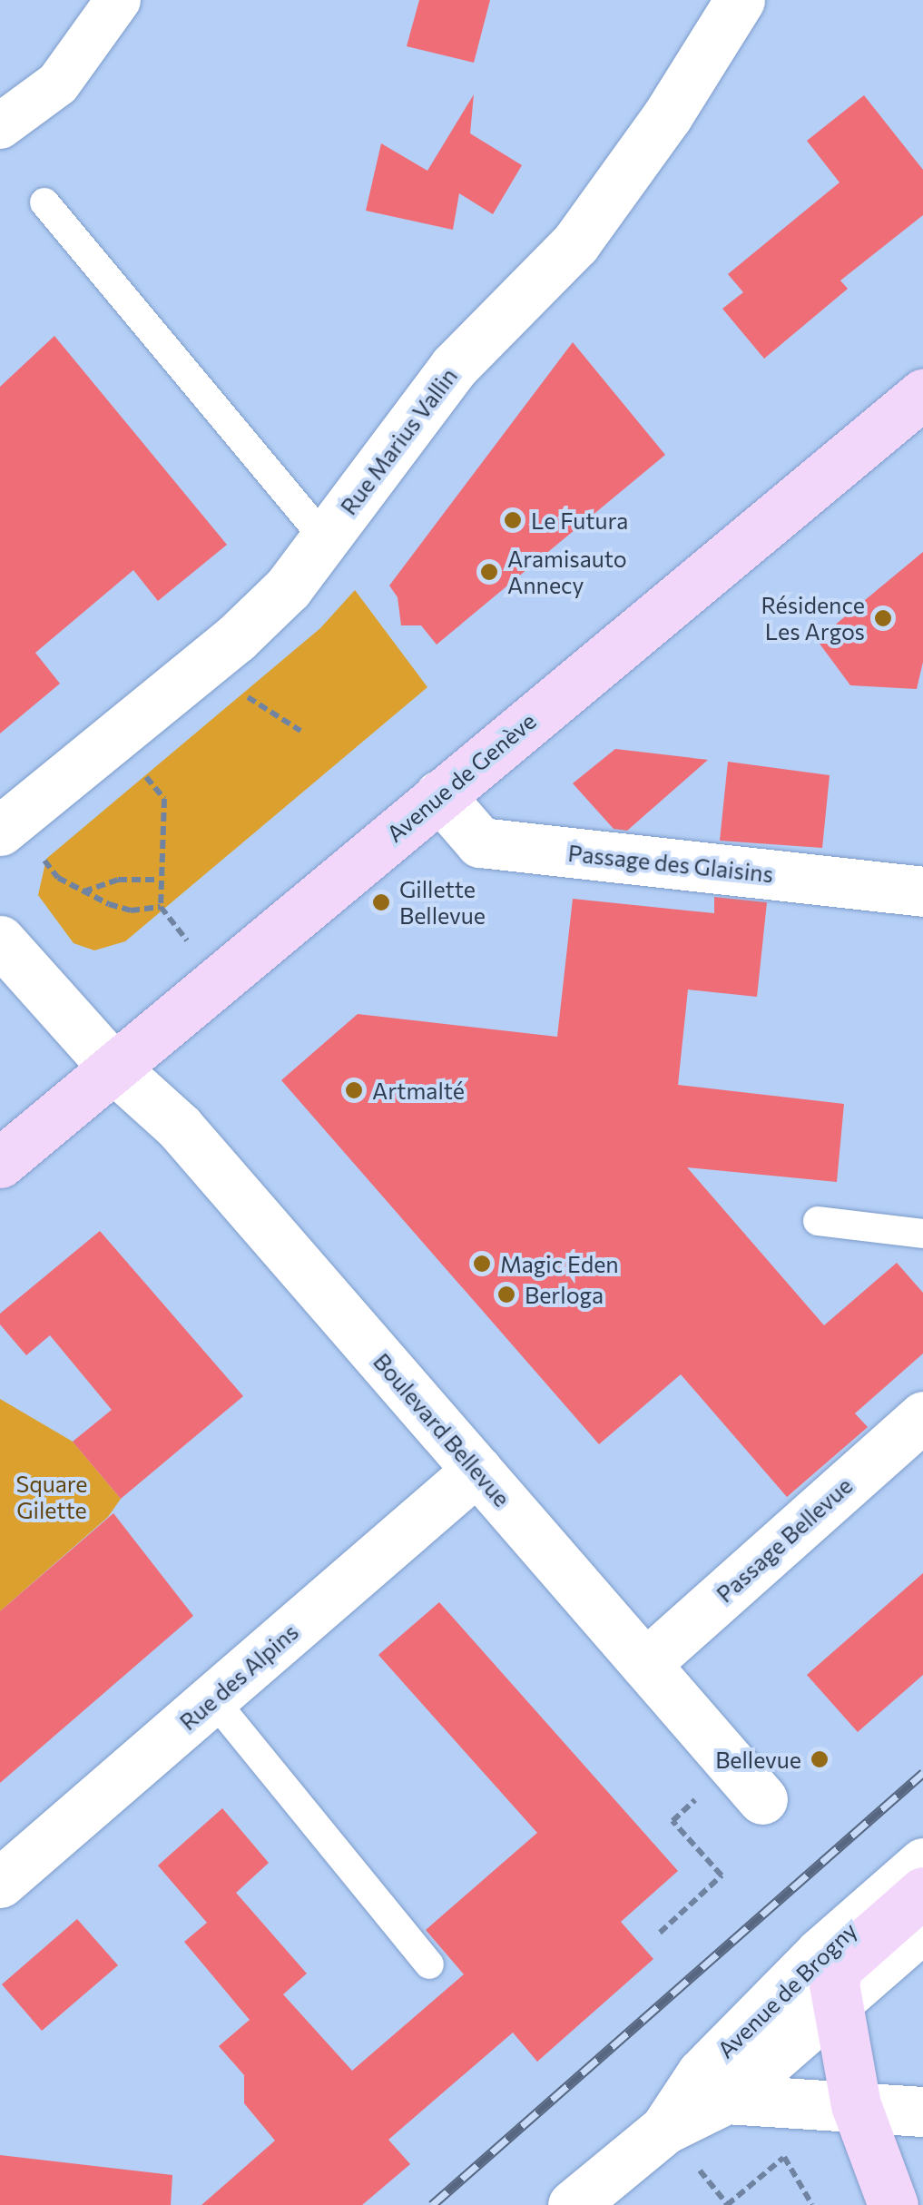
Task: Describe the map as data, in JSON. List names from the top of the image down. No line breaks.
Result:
{"streets":{"main road":["Avenue de Genève","Avenue de Brogny"],"street":["Rue Marius Vallin","Passage des Glaisins","Boulevard Bellevue","Passage Bellevue","Rue des Alpins"]},"crossings":[["Avenue de Genève","Passage des Glaisins"],["Avenue de Genève","Boulevard Bellevue"],["Boulevard Bellevue","Passage Bellevue"],["Boulevard Bellevue","Rue des Alpins"]],"parks":["Square Gilette"],"places":["Le Futura","Aramisauto Annecy","Résidence Les Argos","Gillette Bellevue","Artmalté","Magic Eden","Berloga","Bellevue"]}
